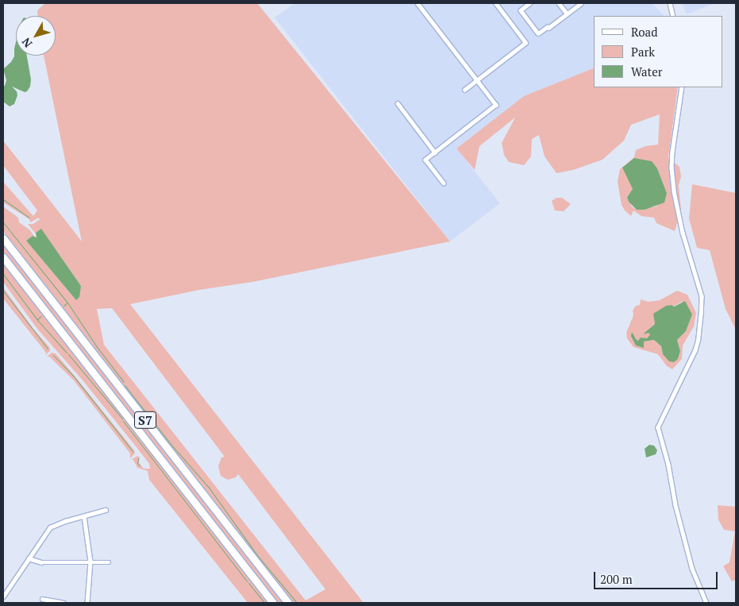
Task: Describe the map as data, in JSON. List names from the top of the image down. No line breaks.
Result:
{"streets":{"highway":["S7"]},"legend":["Road","Park","Water"],"scale_bar":"200 m","north":"bottom left"}
